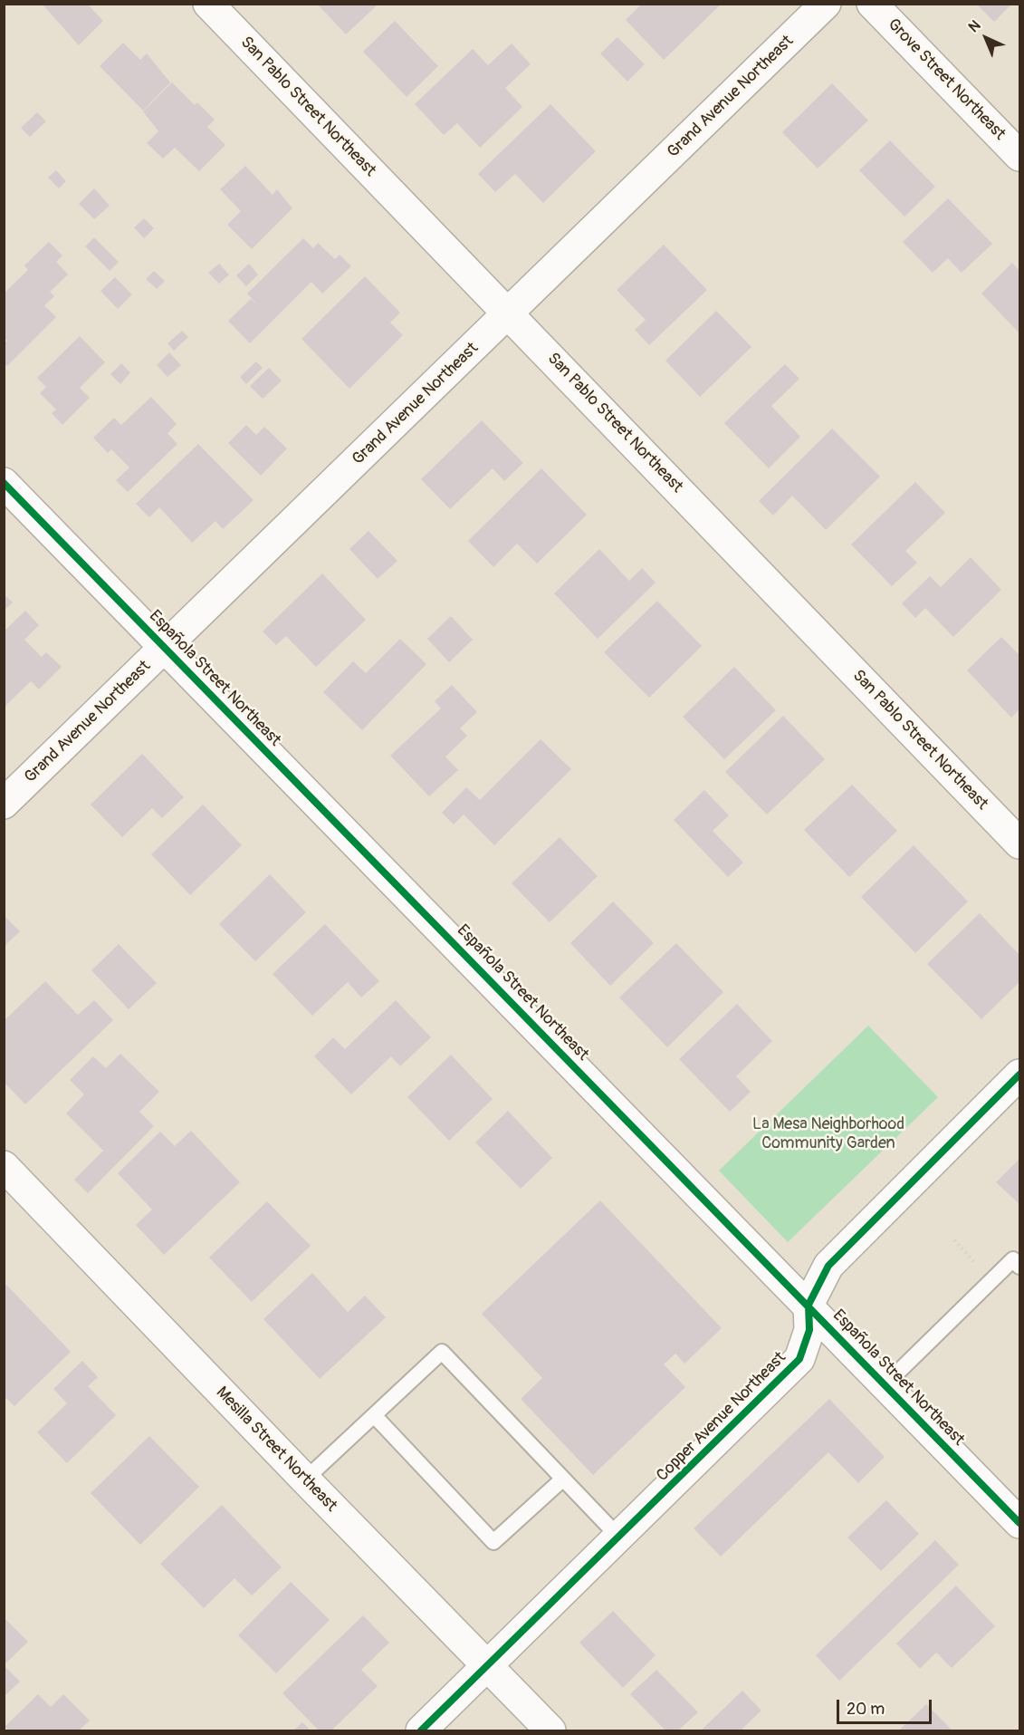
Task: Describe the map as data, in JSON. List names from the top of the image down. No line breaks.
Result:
{"streets":{"street":["Grove Street Northeast","Grand Avenue Northeast","San Pablo Street Northeast","Española Street Northeast","Copper Avenue Northeast","Mesilla Street Northeast"]},"crossings":[["Grand Avenue Northeast","San Pablo Street Northeast"],["Grand Avenue Northeast","Española Street Northeast"],["Española Street Northeast","Copper Avenue Northeast"],["Copper Avenue Northeast","Mesilla Street Northeast"]],"parks":["La Mesa Neighborhood Community Garden"],"scale_bar":"20 m","north":"top left"}
